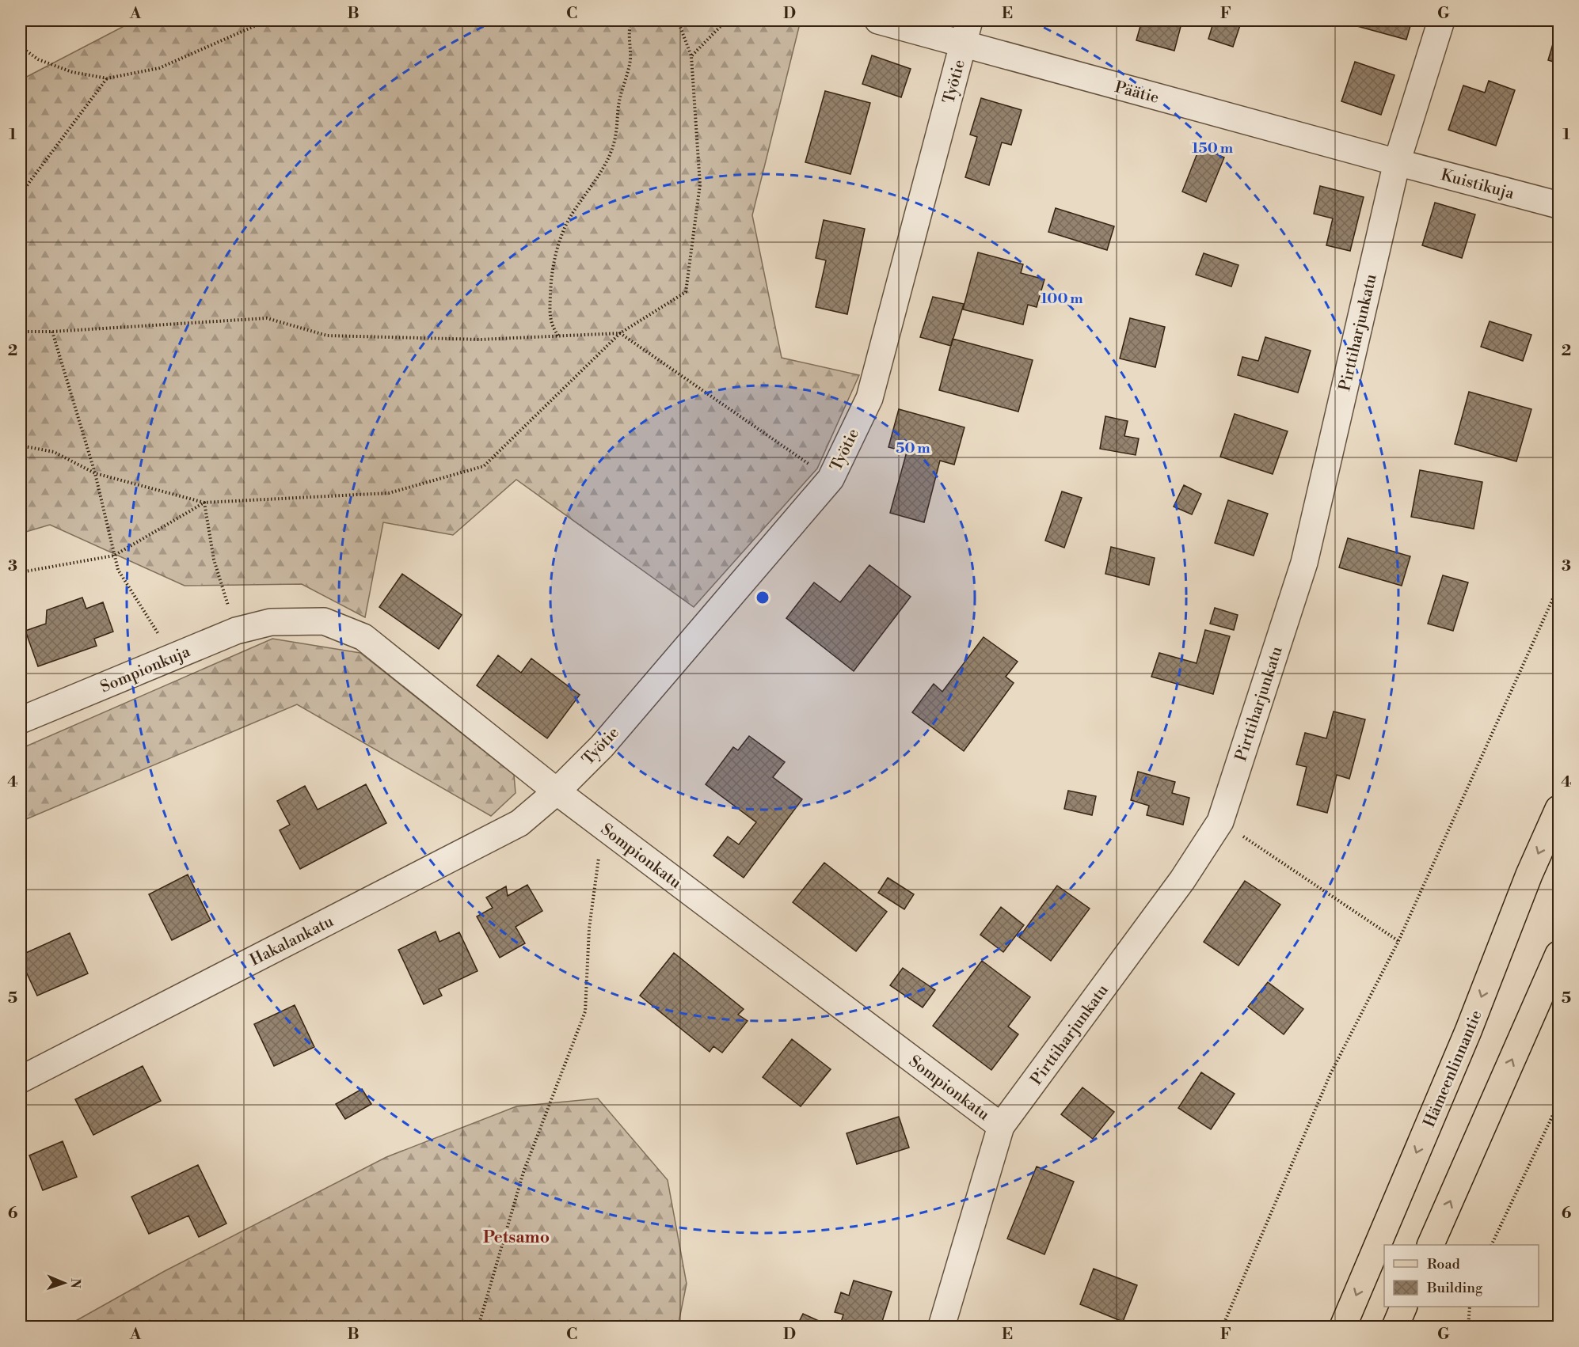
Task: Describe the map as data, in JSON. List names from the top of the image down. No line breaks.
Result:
{"streets":{"main road":["Hämeenlinnantie"],"street":["Työtie","Päätie","Kuistikuja","Pirttiharjunkatu","Sompionkuja","Sompionkatu","Hakalankatu"]},"crossings":[["Työtie","Päätie"],["Työtie","Sompionkatu"],["Työtie","Hakalankatu"],["Päätie","Kuistikuja"],["Päätie","Pirttiharjunkatu"],["Kuistikuja","Pirttiharjunkatu"],["Pirttiharjunkatu","Sompionkatu"],["Sompionkuja","Sompionkatu"],["Sompionkatu","Hakalankatu"]],"districts":["Petsamo"],"legend":["Road","Building"],"north":"right","grid":{"columns":["A","B","C","D","E","F","G"],"rows":["1","2","3","4","5","6"]},"rings":["150 m","100 m","50 m"]}
